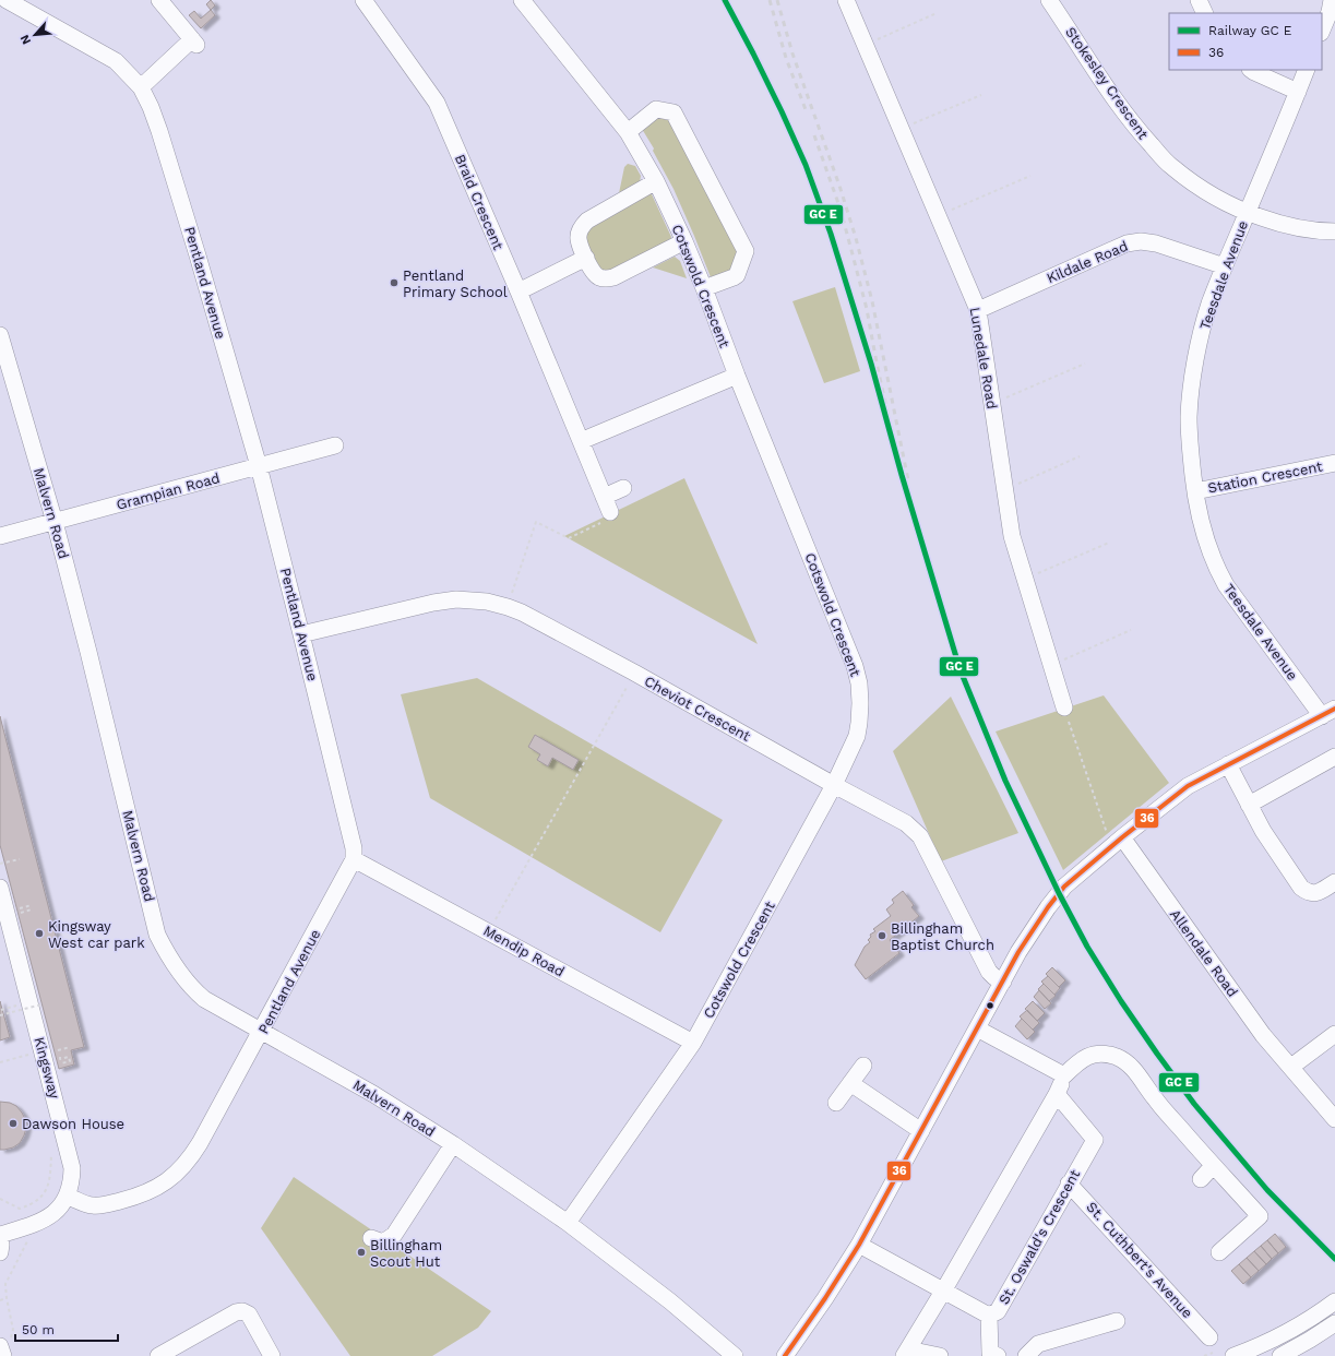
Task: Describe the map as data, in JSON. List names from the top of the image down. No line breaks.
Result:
{"streets":{"street":["Stokesley Crescent","Braid Crescent","Kildale Road","Teesdale Avenue","Pentland Avenue","Cotswold Crescent","Lunedale Road","Station Crescent","Grampian Road","Malvern Road","Cheviot Crescent","Mendip Road","Allendale Road","Kingsway","St. Oswald's Crescent","St. Cuthbert's Avenue"]},"crossings":[["Stokesley Crescent","Teesdale Avenue"],["Kildale Road","Teesdale Avenue"],["Kildale Road","Lunedale Road"],["Teesdale Avenue","Station Crescent"],["Pentland Avenue","Grampian Road"],["Pentland Avenue","Malvern Road"],["Pentland Avenue","Cheviot Crescent"],["Pentland Avenue","Mendip Road"],["Pentland Avenue","Kingsway"],["Cotswold Crescent","Malvern Road"],["Cotswold Crescent","Cheviot Crescent"],["Cotswold Crescent","Mendip Road"],["Grampian Road","Malvern Road"],["St. Oswald's Crescent","St. Cuthbert's Avenue"]],"places":["Pentland Primary School","Kingsway West car park","Billingham Baptist Church","Dawson House","Billingham Scout Hut"],"lines":["transit line 36"],"legend":["Railway GC E","36"],"scale_bar":"50 m","north":"bottom left"}
